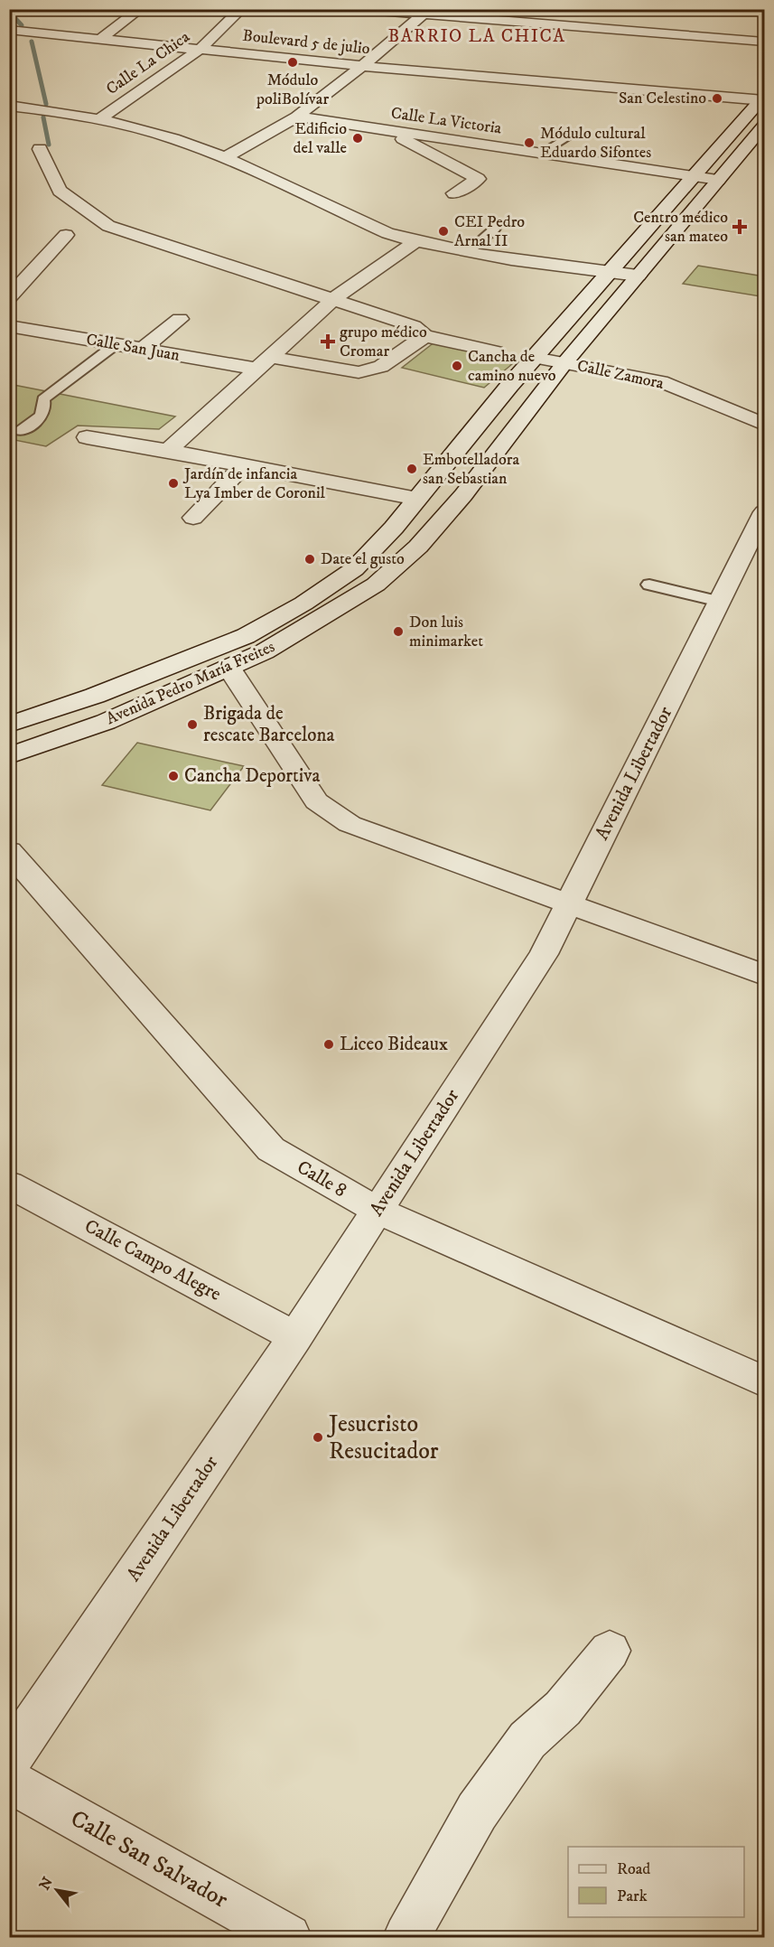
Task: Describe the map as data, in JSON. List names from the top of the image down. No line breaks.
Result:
{"streets":{"street":["Boulevard 5 de julio","Calle La Chica","Calle La Victoria","Calle San Juan","Calle Zamora","Avenida Pedro María Freites","Avenida Libertador","Calle 8","Calle Campo Alegre","Calle San Salvador"]},"crossings":[["Boulevard 5 de julio","Calle La Chica"],["Boulevard 5 de julio","Avenida Pedro María Freites"],["Calle La Victoria","Avenida Pedro María Freites"],["Calle Zamora","Avenida Pedro María Freites"],["Avenida Libertador","Calle 8"],["Avenida Libertador","Calle Campo Alegre"]],"districts":["BARRIO LA CHICA"],"places":{"other":["Módulo poliBolívar","San Celestino","Edificio del valle","Módulo cultural Eduardo Sifontes","CEI Pedro Arnal II","Cancha de camino nuevo","Embotelladora san Sebastian","Jardín de infancia Lya Imber de Coronil","Date el gusto","Don luis minimarket","Brigada de rescate Barcelona","Cancha Deportiva","Liceo Bideaux","Jesucristo Resucitador"],"health":["Centro médico san mateo","grupo médico Cromar"]},"legend":["Road","Park"],"north":"top left"}
